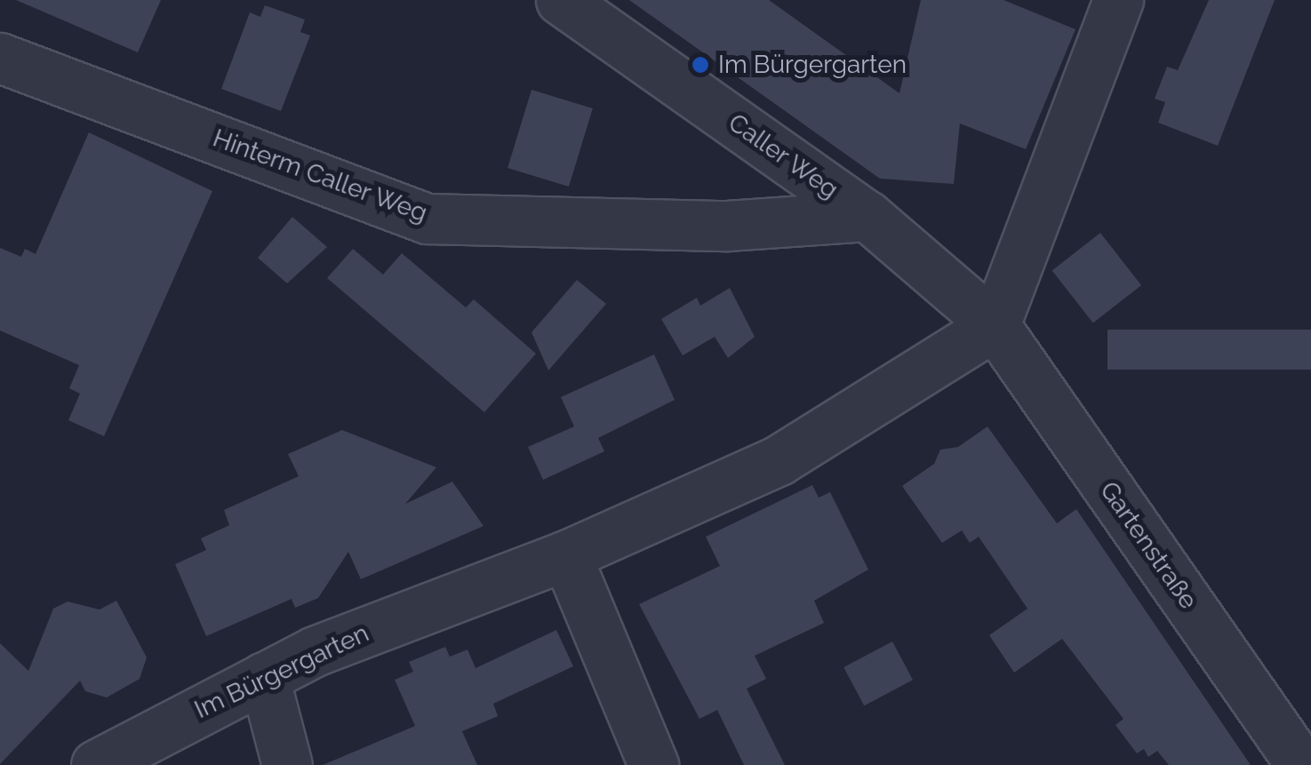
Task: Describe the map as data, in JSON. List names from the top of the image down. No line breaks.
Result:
{"streets":{"street":["Caller Weg","Hinterm Caller Weg","Gartenstraße","Im Bürgergarten"]},"crossings":[["Caller Weg","Hinterm Caller Weg"],["Caller Weg","Gartenstraße"],["Caller Weg","Im Bürgergarten"],["Gartenstraße","Im Bürgergarten"]],"places":["Im Bürgergarten"]}
